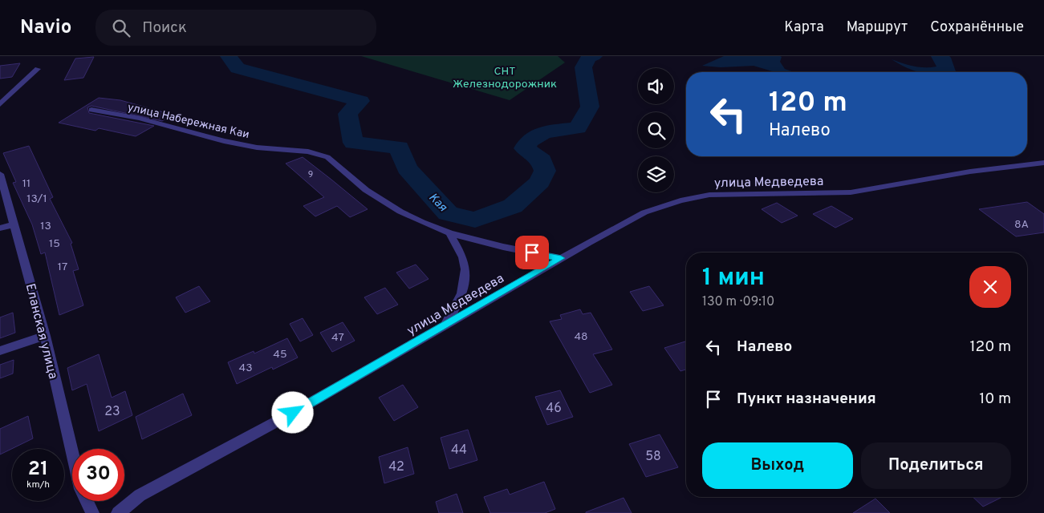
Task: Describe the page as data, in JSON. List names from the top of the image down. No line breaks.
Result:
{"streets":{"street":["улица Набережная Каи","улица Медведева","Еланская улица"]},"crossings":[["улица Набережная Каи","улица Медведева"]],"water":["Кая"],"parks":["СНТ Железнодорожник"],"house_numbers":["9","11","13/1","8А","13","15","17","48","47","45","43","46","23","44","58","42"],"page":{"header":"Navio","search":"Поиск","nav":["Карта","Маршрут","Сохранённые"],"turn":["120 m","Налево"],"heading":["1 мин","130 m · 09:10"],"list":[{"name":"Налево","value":"120 m"},{"name":"Пункт назначения","value":"10 m"}],"buttons":["Выход","Поделиться"],"speed":"21 km/h","limit":"30"}}
